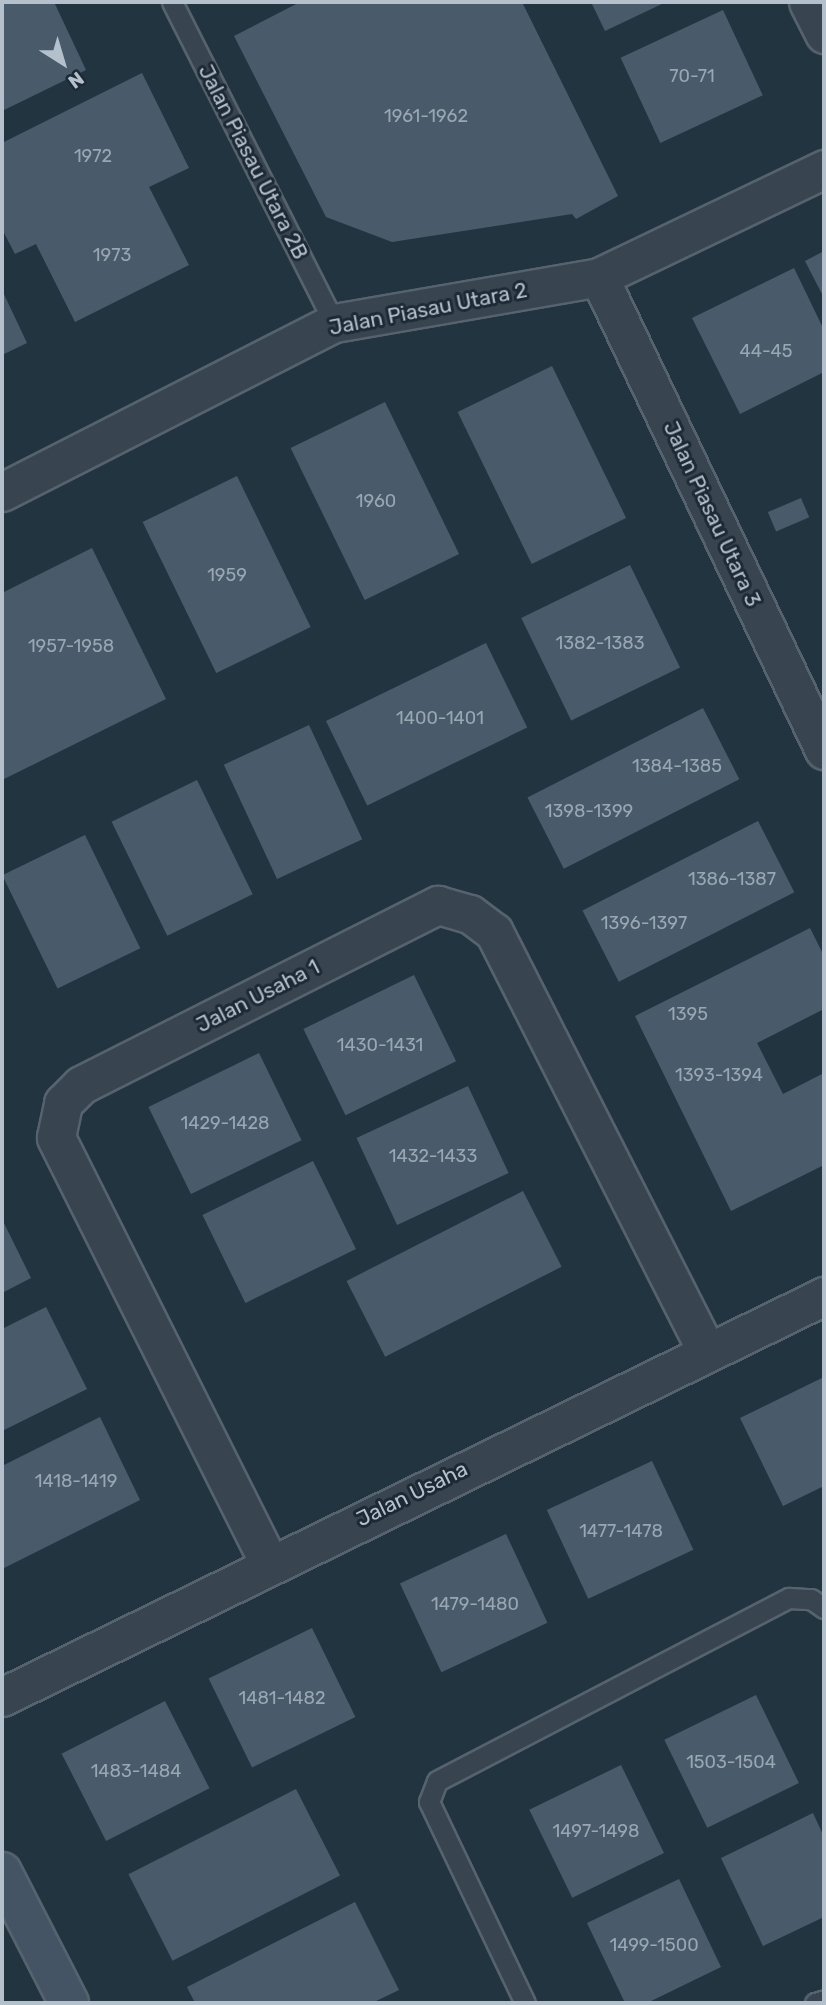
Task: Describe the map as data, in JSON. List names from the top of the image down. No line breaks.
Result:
{"streets":{"street":["Jalan Piasau Utara 2","Jalan Piasau Utara 3","Jalan Usaha 1","Jalan Usaha"],"lane":["Jalan Piasau Utara 2B"]},"crossings":[["Jalan Piasau Utara 2B","Jalan Piasau Utara 2"],["Jalan Piasau Utara 2","Jalan Piasau Utara 3"],["Jalan Usaha 1","Jalan Usaha"]],"house_numbers":["70-71","1961-1962","1972","1973","44-45","1960","1959","1382-1383","1957-1958","1400-1401","1384-1385","1398-1399","1386-1387","1396-1397","1395","1430-1431","1393-1394","1429-1428","1432-1433","1418-1419","1477-1478","1479-1480","1481-1482","1503-1504","1483-1484","1497-1498","1499-1500"],"north":"bottom right"}
